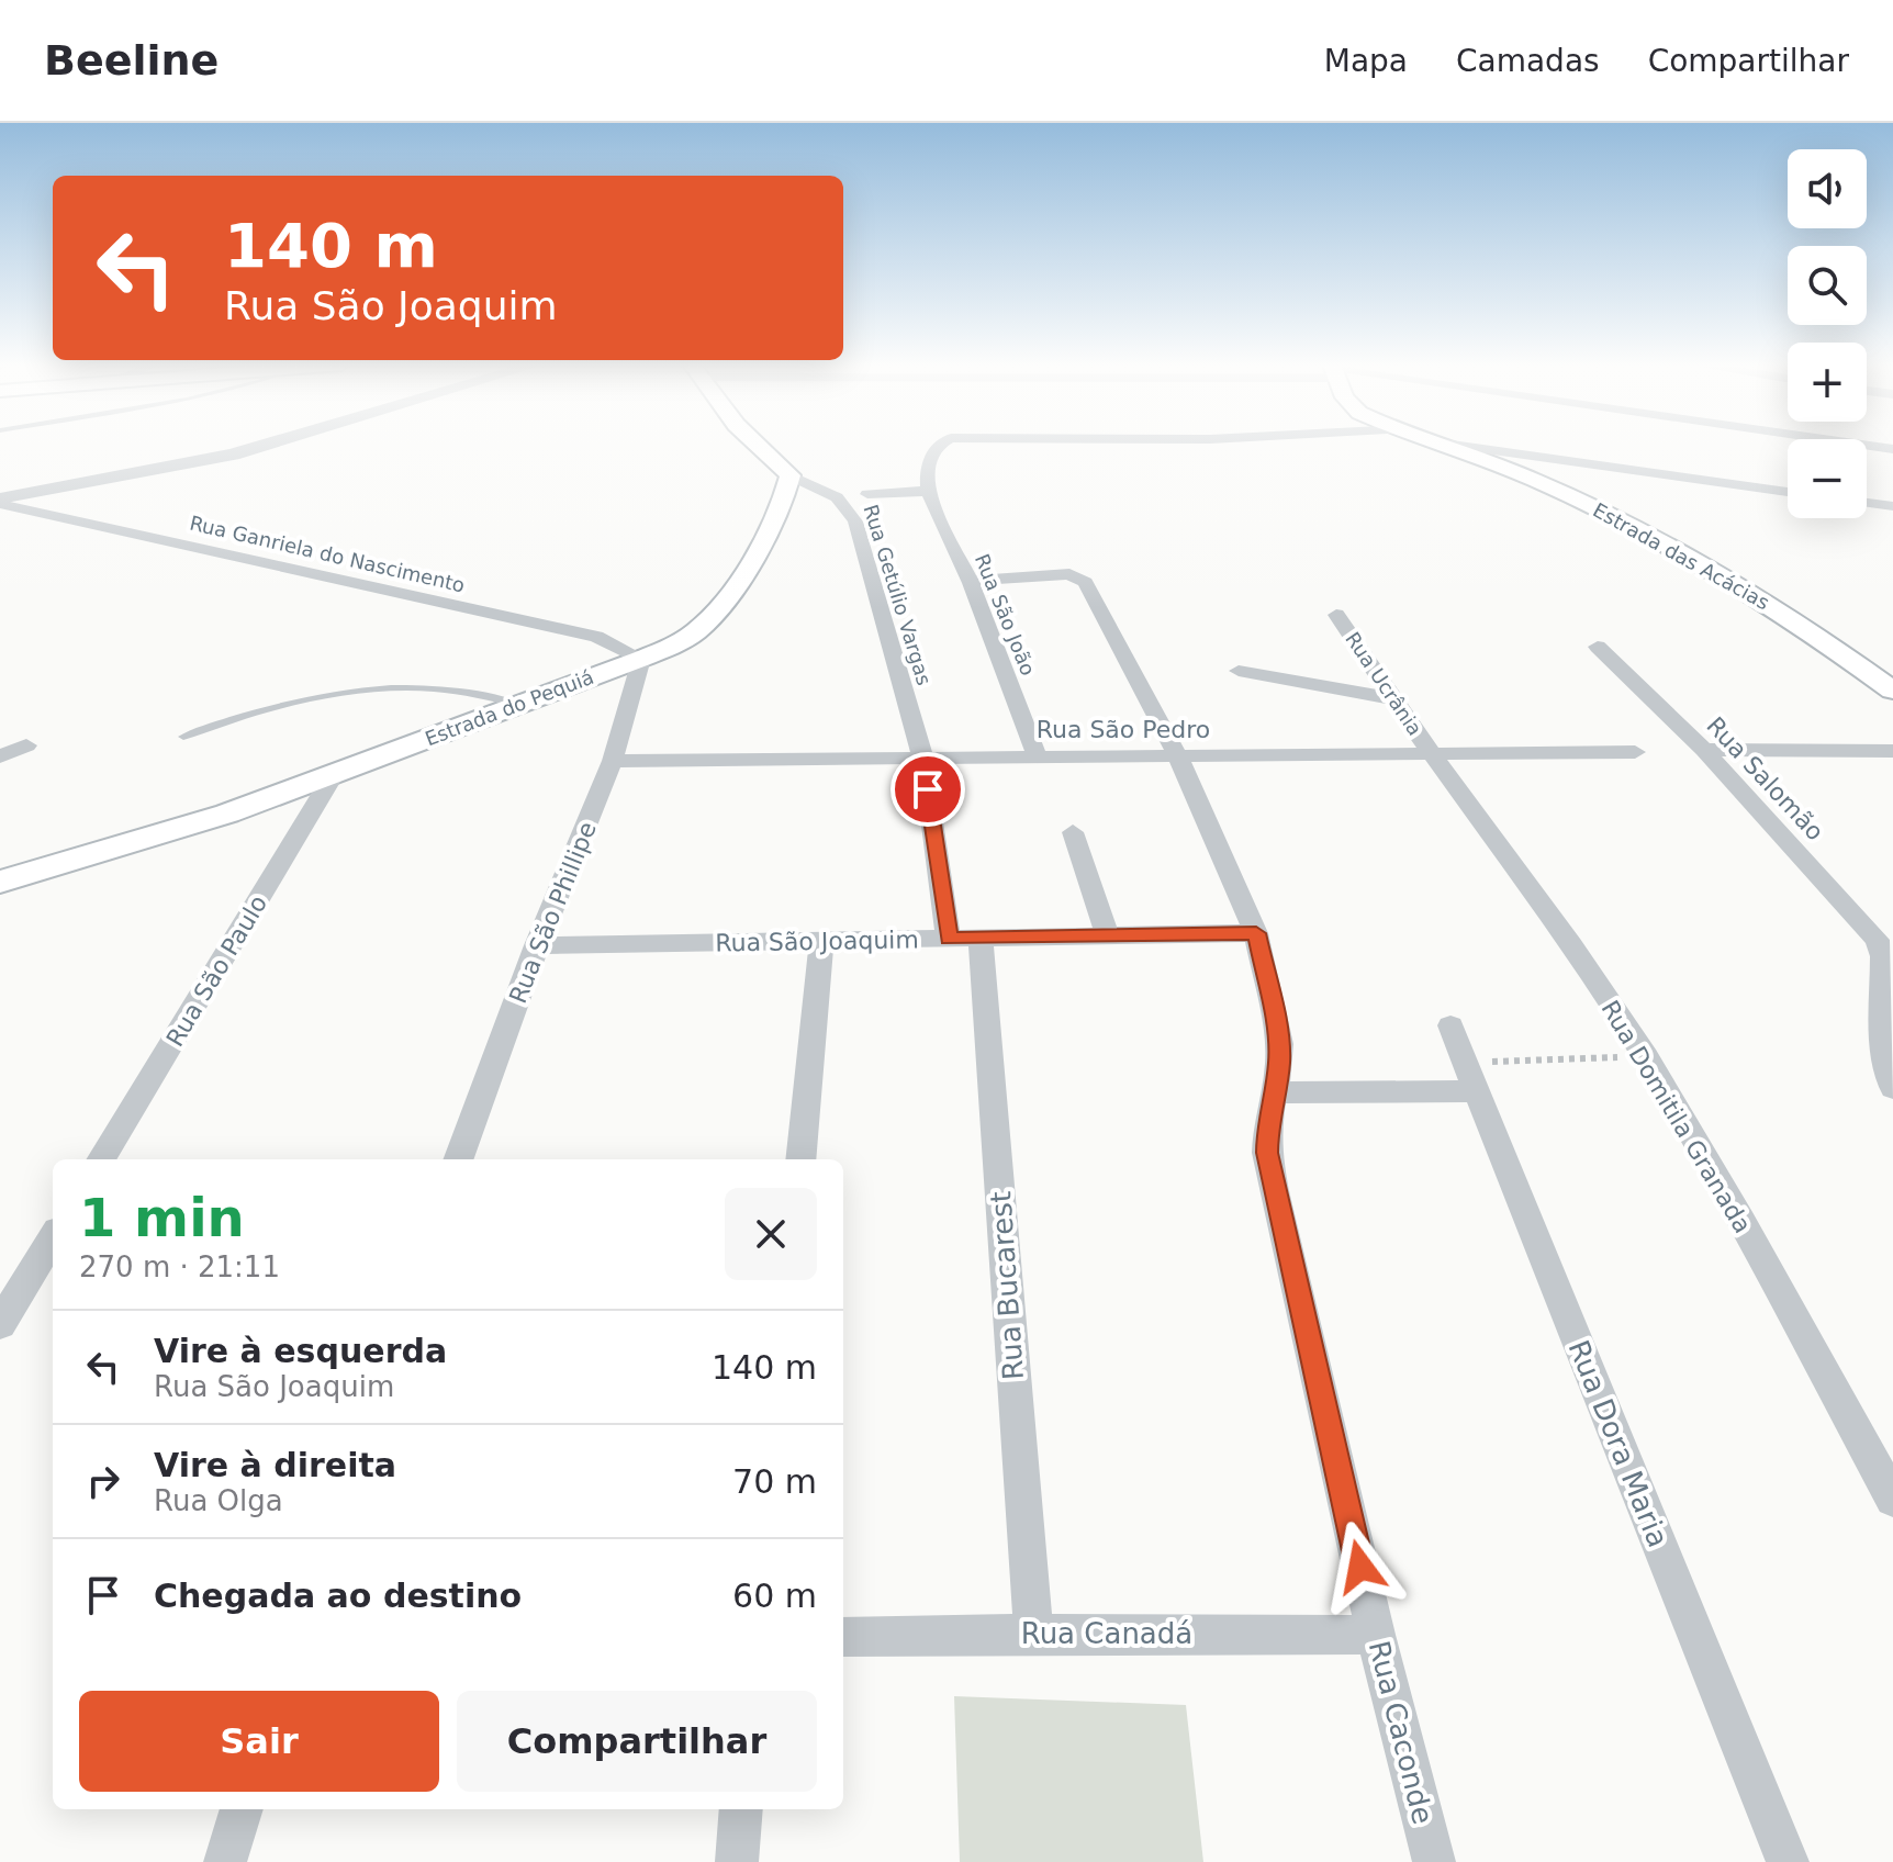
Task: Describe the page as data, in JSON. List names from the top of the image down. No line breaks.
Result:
{"streets":{"main road":["Estrada das Acácias","Estrada do Pequiá"],"street":["Rua Ganriela do Nascimento","Rua Getúlio Vargas","Rua São João","Rua Ucrânia","Rua São Pedro","Rua Salomão","Rua São Phillipe","Rua São Joaquim","Rua São Paulo","Rua Domitila Granada","Rua Bucarest","Rua Dora Maria","Rua Canadá","Rua Caconde"]},"crossings":[["Rua Ganriela do Nascimento","Estrada do Pequiá"],["Rua Ganriela do Nascimento","Rua São Phillipe"],["Rua Getúlio Vargas","Estrada do Pequiá"],["Rua Getúlio Vargas","Rua São Pedro"],["Rua Getúlio Vargas","Rua São Joaquim"],["Rua Getúlio Vargas","Rua Bucarest"],["Rua São João","Rua São Pedro"],["Rua São João","Rua Caconde"],["Rua Ucrânia","Rua São Pedro"],["Rua Ucrânia","Rua Domitila Granada"],["Estrada do Pequiá","Rua São Phillipe"],["Estrada do Pequiá","Rua São Paulo"],["Rua São Pedro","Rua São Phillipe"],["Rua São Pedro","Rua Domitila Granada"],["Rua São Pedro","Rua Caconde"],["Rua São Phillipe","Rua São Joaquim"],["Rua São Joaquim","Rua Bucarest"],["Rua São Joaquim","Rua Caconde"],["Rua Bucarest","Rua Canadá"],["Rua Canadá","Rua Caconde"]],"page":{"header":"Beeline","nav":["Mapa","Camadas","Compartilhar"],"map_buttons":["+","−"],"turn":["140 m","Rua São Joaquim"],"heading":["1 min","270 m · 21:11"],"list":[{"name":"Vire à esquerda","note":"Rua São Joaquim","value":"140 m"},{"name":"Vire à direita","note":"Rua Olga","value":"70 m"},{"name":"Chegada ao destino","value":"60 m"}],"buttons":["Sair","Compartilhar"]}}
